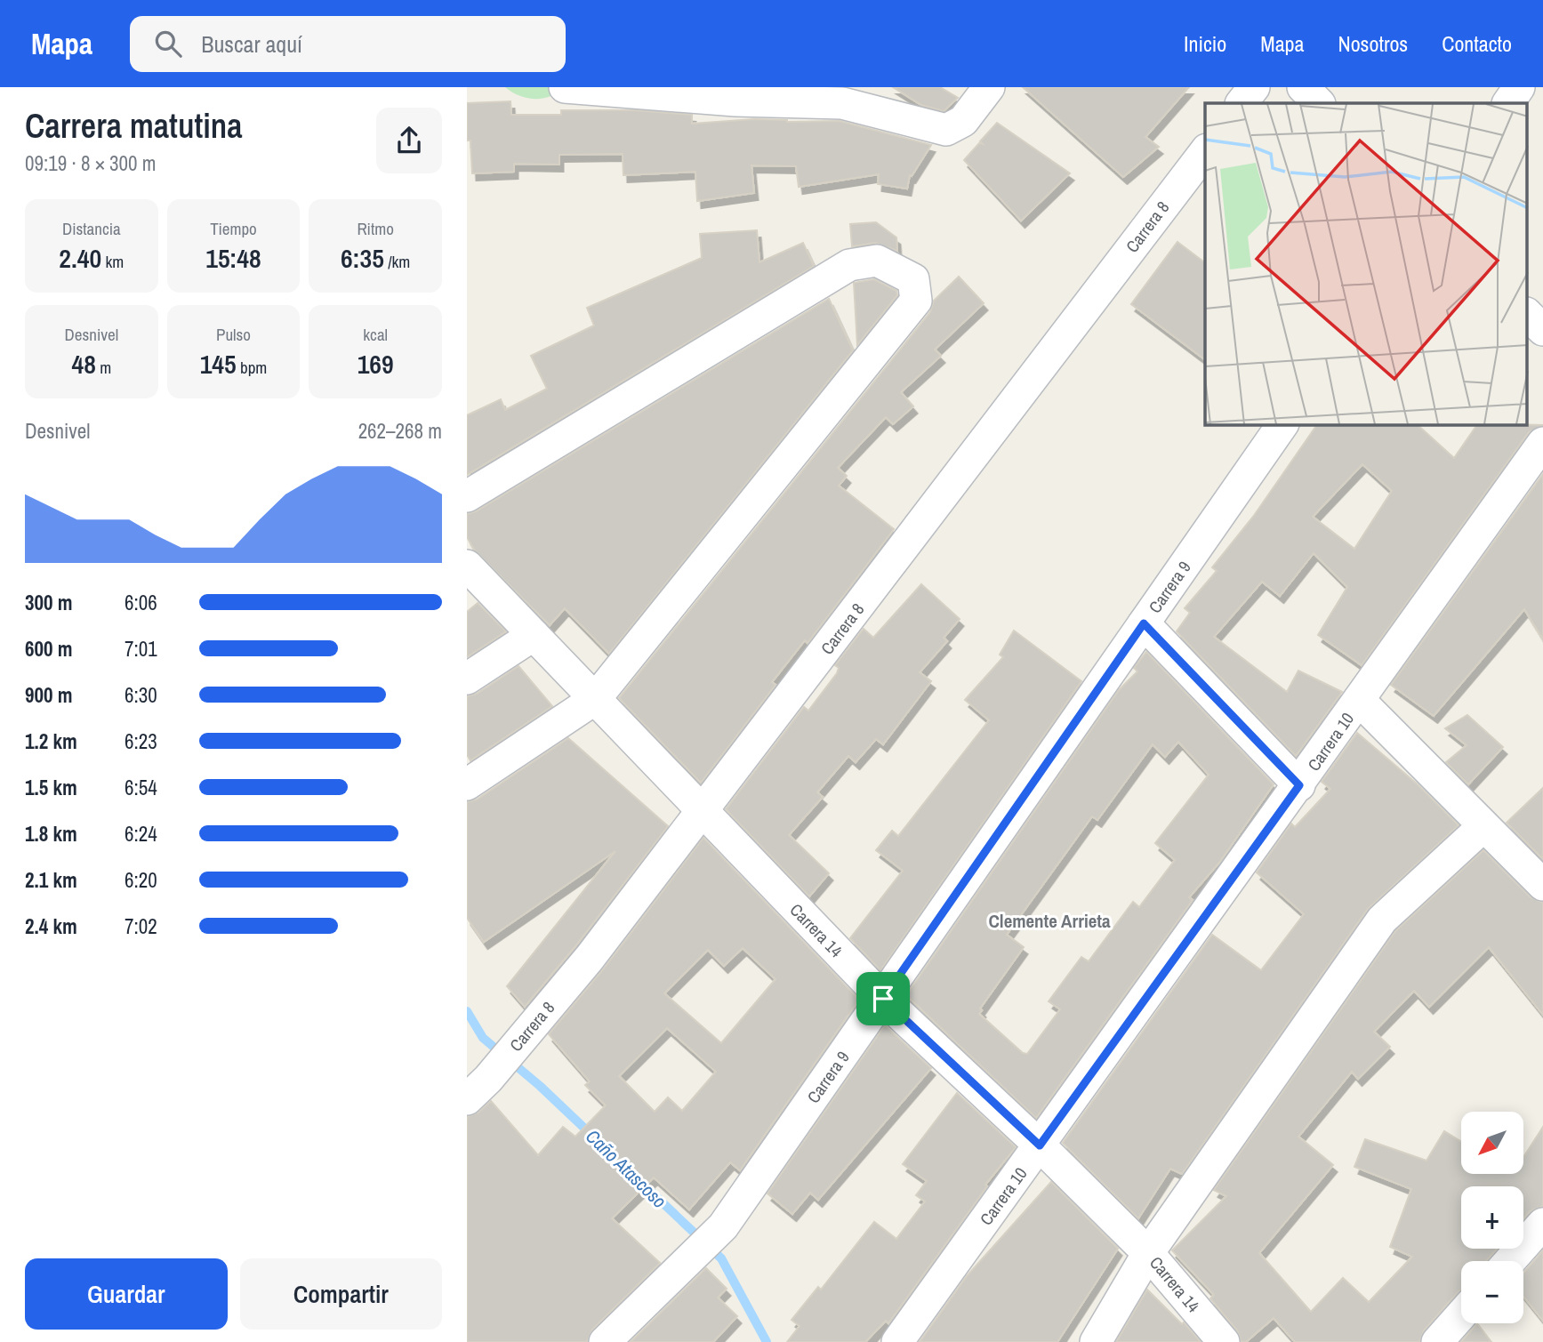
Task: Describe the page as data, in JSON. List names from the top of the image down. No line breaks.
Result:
{"streets":{"street":["Carrera 8","Carrera 9","Carrera 10","Carrera 14"]},"crossings":[["Carrera 8","Carrera 14"],["Carrera 9","Carrera 14"],["Carrera 10","Carrera 14"]],"districts":["Clemente Arrieta"],"water":["Caño Atascoso"],"north":"bottom left","page":{"header":"Mapa","search":"Buscar aquí","nav":["Inicio","Mapa","Nosotros","Contacto"],"heading":["Carrera matutina","09:19 · 8 × 300 m"],"stats":[["Distancia","2.40 km"],["Tiempo","15:48"],["Ritmo","6:35 /km"],["Desnivel","48 m"],["Pulso","145 bpm"],["kcal","169"]],"chart":["Desnivel","262–268 m"],"list":[{"name":"300 m","note":"6:06"},{"name":"600 m","note":"7:01"},{"name":"900 m","note":"6:30"},{"name":"1.2 km","note":"6:23"},{"name":"1.5 km","note":"6:54"},{"name":"1.8 km","note":"6:24"},{"name":"2.1 km","note":"6:20"},{"name":"2.4 km","note":"7:02"}],"map_buttons":["+","−"],"buttons":["Guardar","Compartir"]}}
